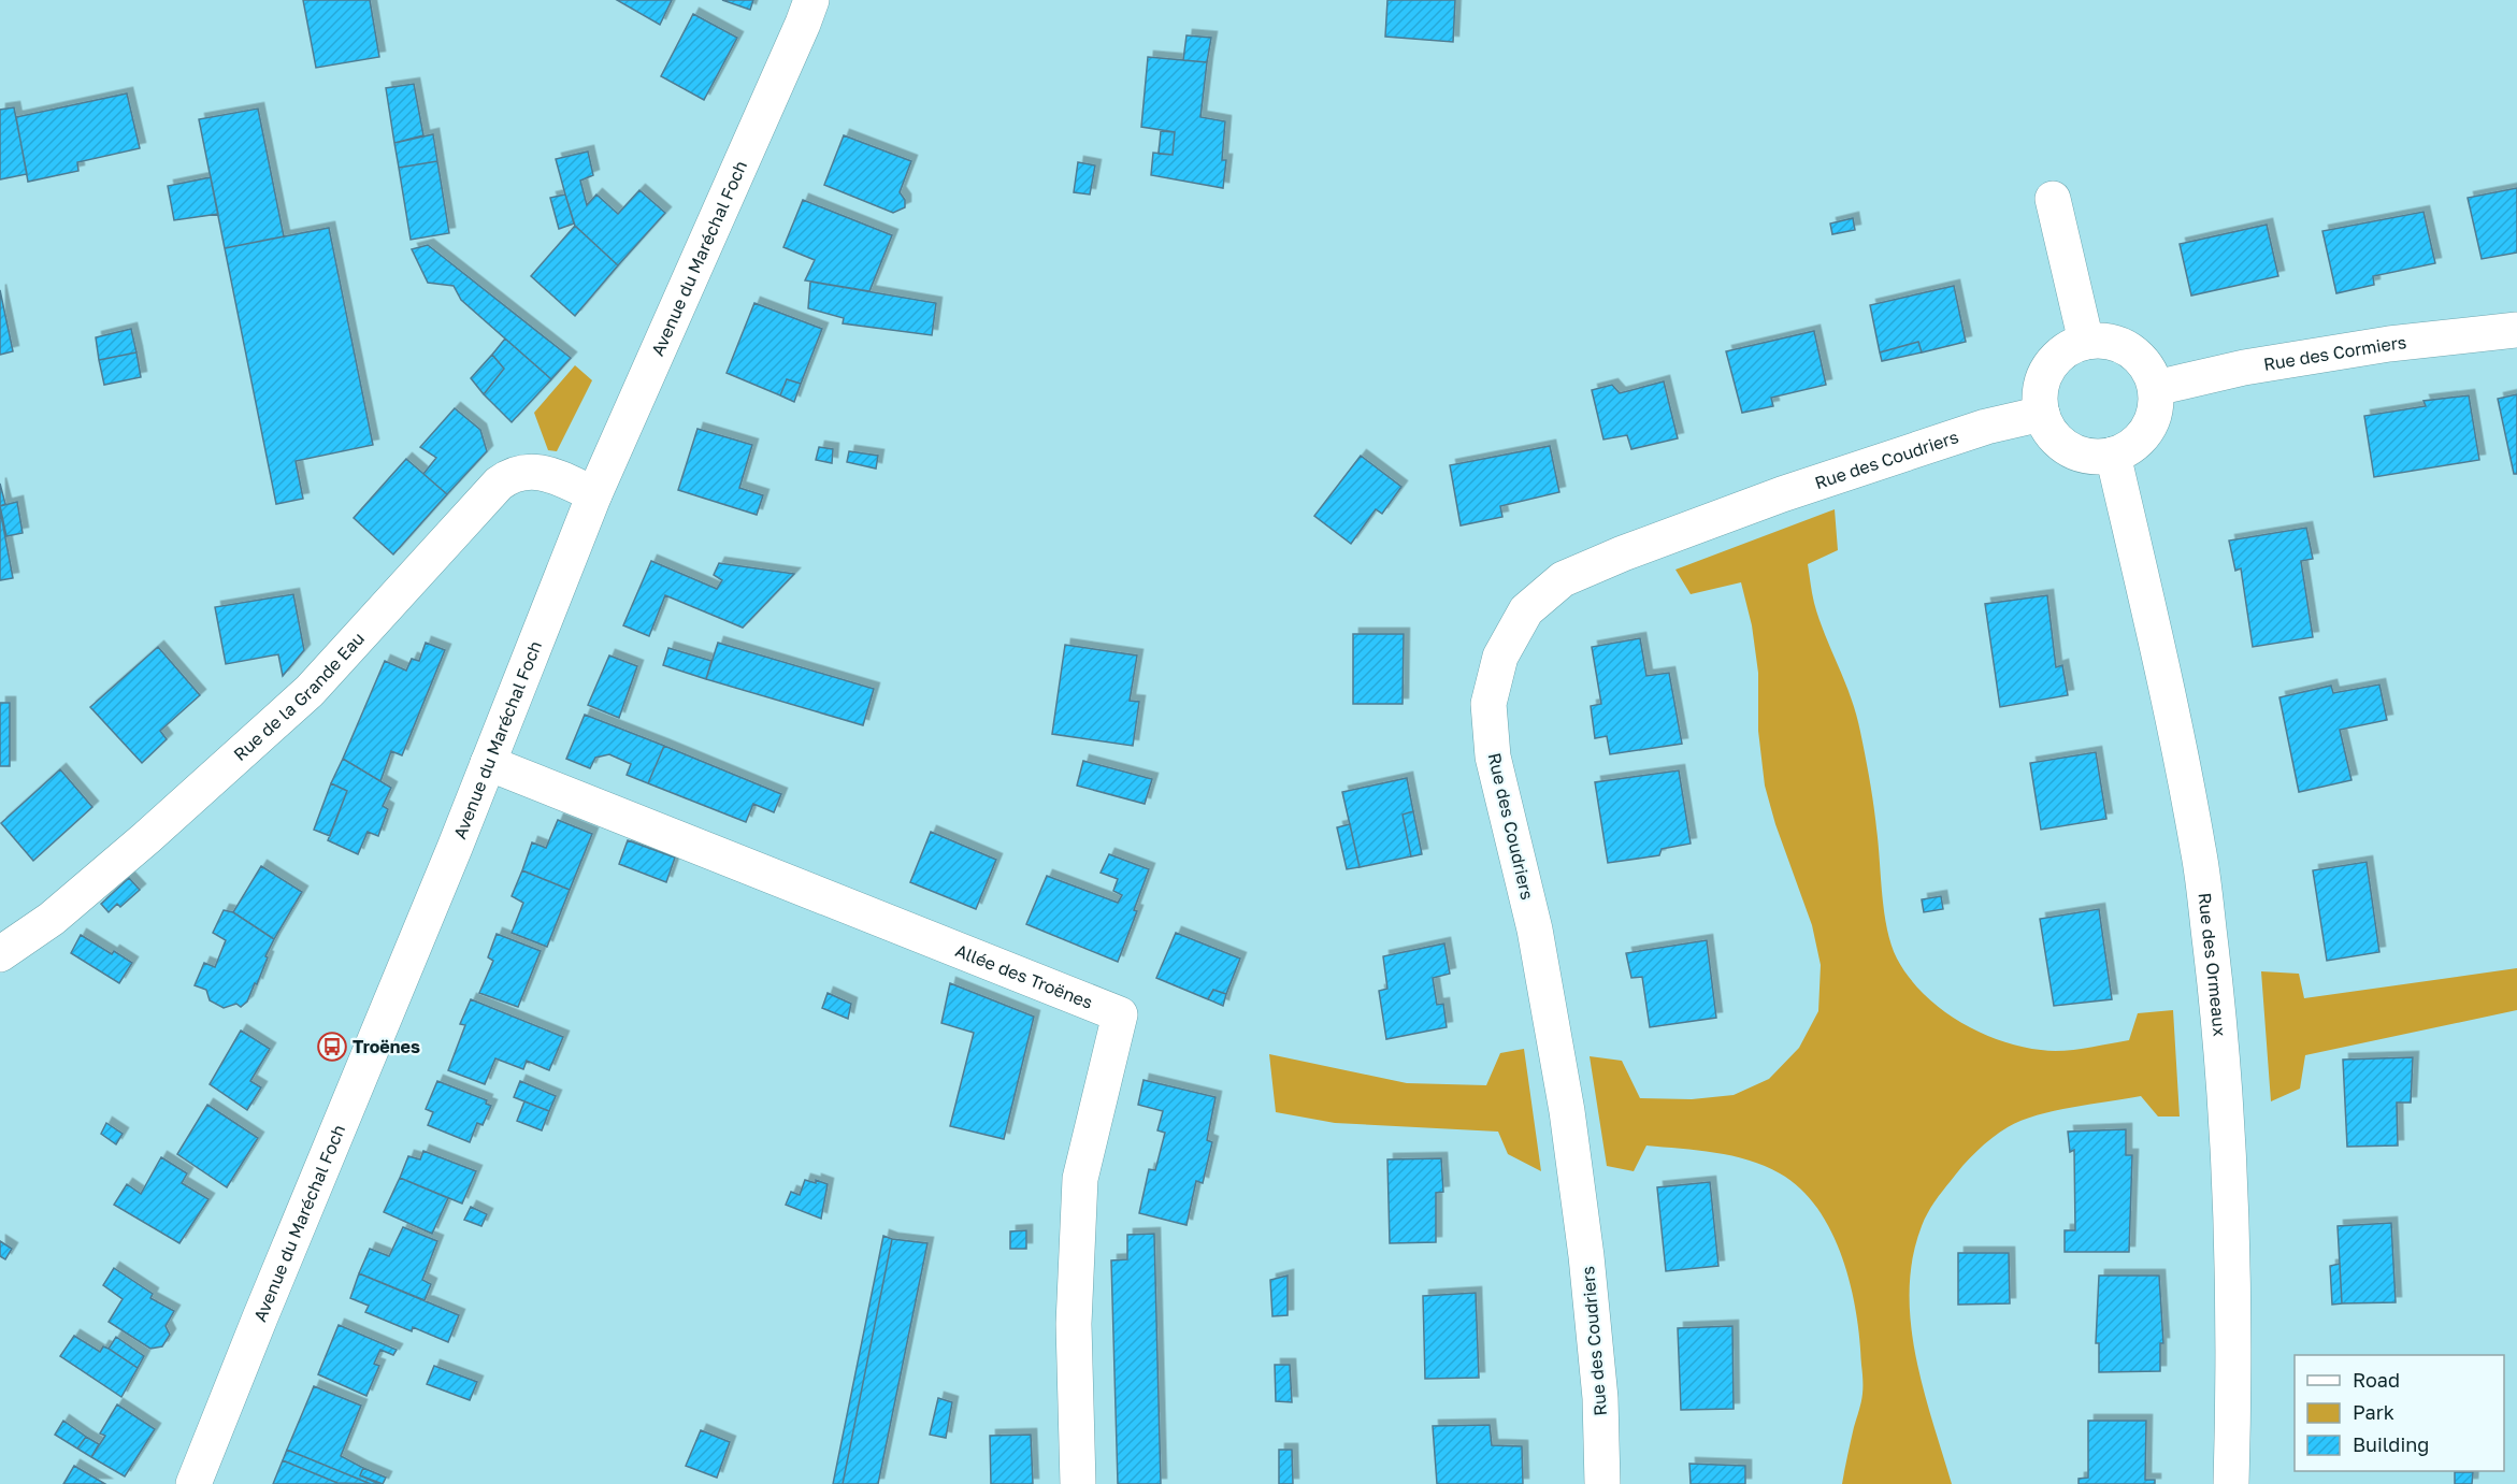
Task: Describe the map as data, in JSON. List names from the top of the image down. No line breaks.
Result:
{"streets":{"street":["Avenue du Maréchal Foch","Rue des Cormiers","Rue des Coudriers","Rue de la Grande Eau","Rue des Ormeaux","Allée des Troënes"]},"crossings":[["Avenue du Maréchal Foch","Rue de la Grande Eau"],["Avenue du Maréchal Foch","Allée des Troënes"],["Rue des Cormiers","Rue des Coudriers"],["Rue des Cormiers","Rue des Ormeaux"],["Rue des Coudriers","Rue des Ormeaux"]],"places":{"bus stop":["Troënes"]},"legend":["Road","Park","Building"]}
